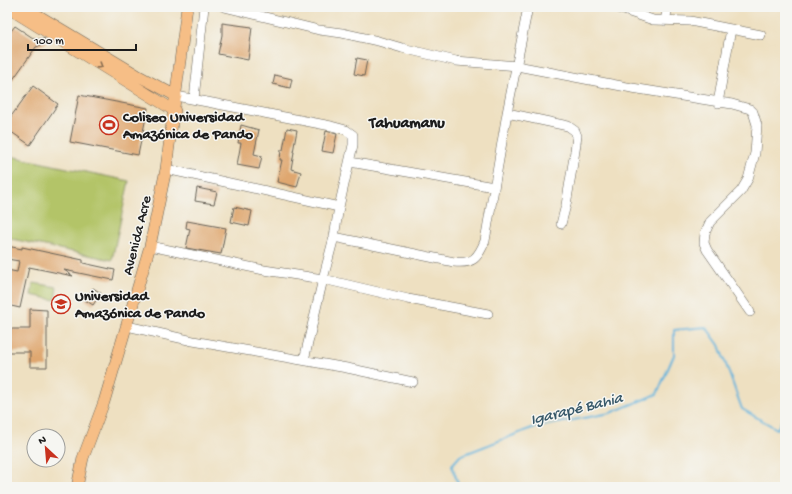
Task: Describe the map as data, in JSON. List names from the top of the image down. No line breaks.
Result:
{"streets":{"main road":["Avenida Acre"]},"districts":["Tahuamanu"],"water":["Igarapé Bahia"],"places":{"sports":["Coliseo Universidad Amazónica de Pando"],"school or university":["Universidad Amazónica de Pando"]},"scale_bar":"100 m","north":"top left"}
